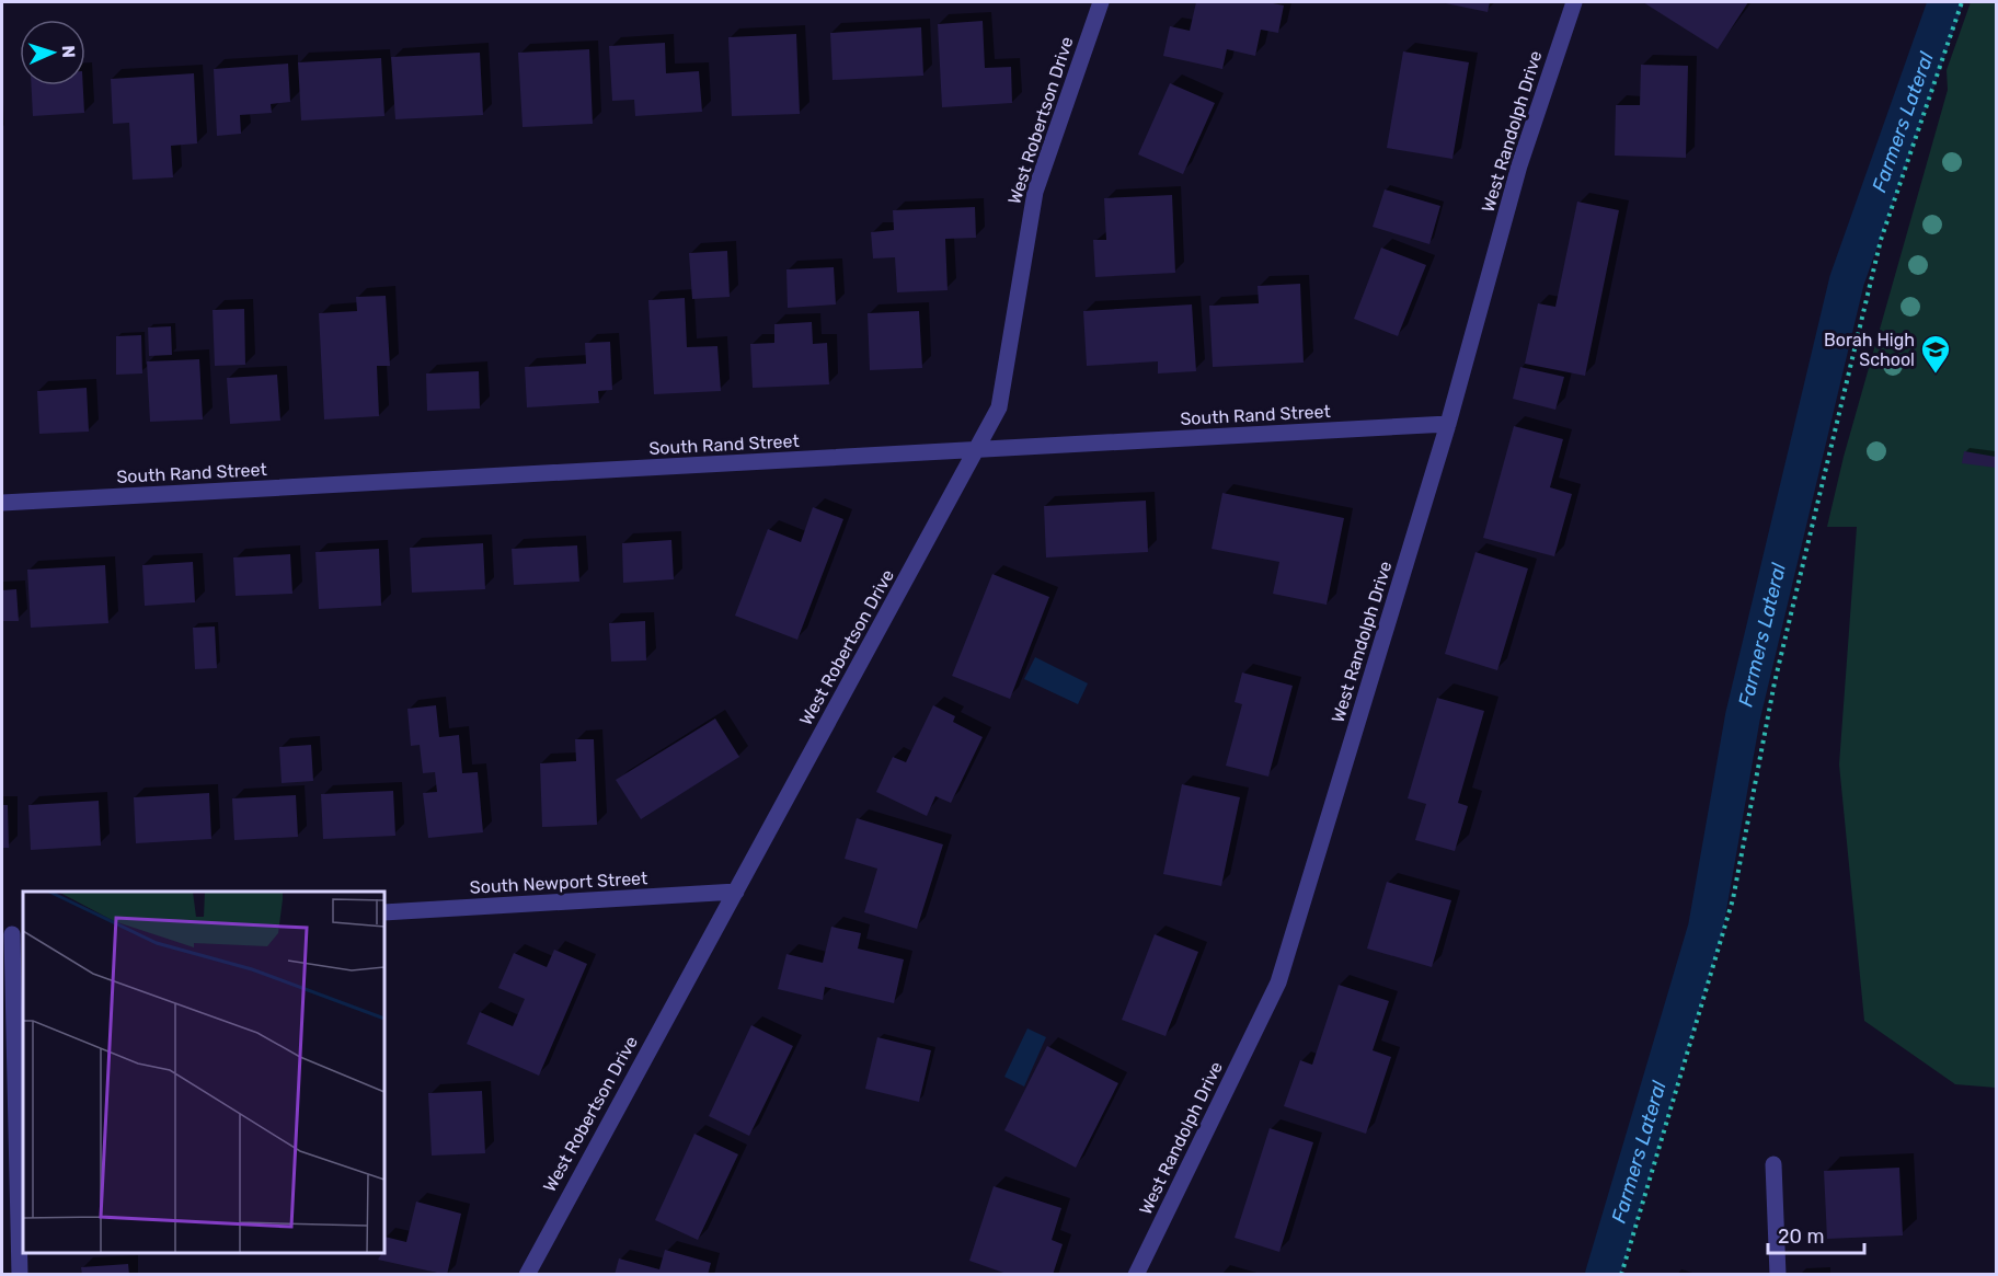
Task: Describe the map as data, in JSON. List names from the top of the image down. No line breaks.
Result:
{"streets":{"street":["West Robertson Drive","West Randolph Drive","South Rand Street","South Newport Street"]},"crossings":[["West Robertson Drive","South Rand Street"],["West Robertson Drive","South Newport Street"],["West Randolph Drive","South Rand Street"]],"water":["Farmers Lateral"],"places":{"school or university":["Borah High School"]},"scale_bar":"20 m","north":"right"}
